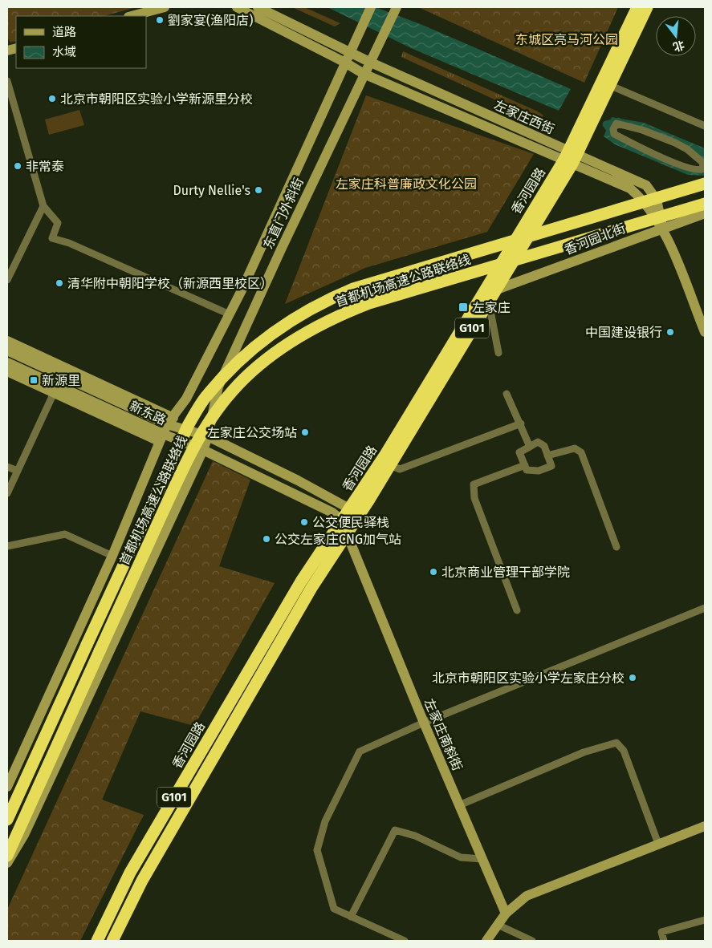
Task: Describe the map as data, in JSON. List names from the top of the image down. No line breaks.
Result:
{"streets":{"highway":["香河园路","首都机场高速公路联络线","G101"],"main road":["左家庄西街","东直门外斜街","香河园北街","新东路","左家庄南斜街"]},"crossings":[["左家庄西街","香河园路"],["左家庄西街","东直门外斜街"],["香河园路","香河园北街"],["香河园路","新东路"],["香河园路","左家庄南斜街"],["东直门外斜街","新东路"],["新东路","左家庄南斜街"]],"parks":["东城区亮马河公园","左家庄科普廉政文化公园"],"places":{"other":["劉家宴(渔阳店)","北京市朝阳区实验小学新源里分校","非常泰","Durty Nellie's","清华附中朝阳学校（新源西里校区）","中国建设银行","左家庄公交场站","公交便民驿栈","公交左家庄CNG加气站","北京商业管理干部学院","北京市朝阳区实验小学左家庄分校"],"transit":["左家庄","新源里"]},"legend":["道路","水域"],"north":"bottom"}
